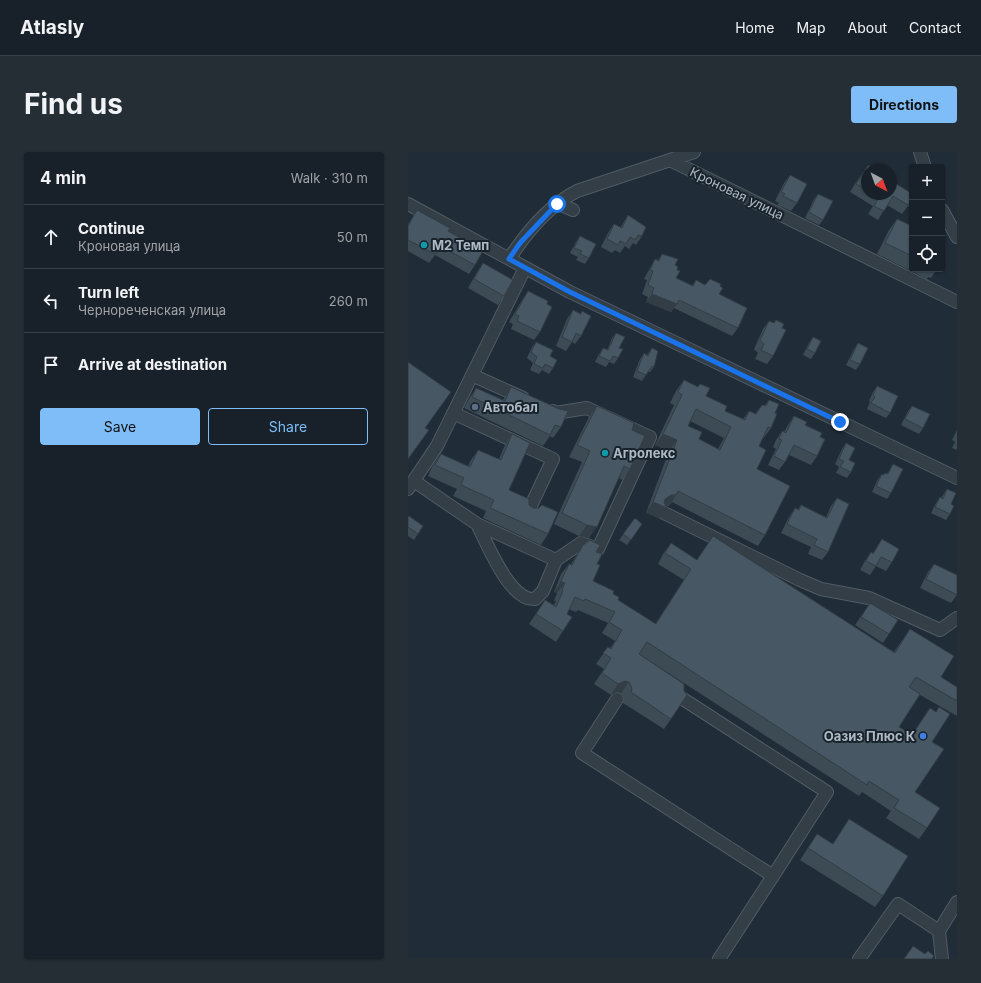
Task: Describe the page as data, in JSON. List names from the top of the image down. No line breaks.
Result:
{"streets":{"street":["Кроновая улица"]},"places":["М2 Темп","Автобал","Агролекс","Оазиз Плюс К"],"north":"bottom right","page":{"header":"Atlasly","nav":["Home","Map","About","Contact"],"buttons":["Directions",["Save","Share"]],"title":"Find us","heading":["4 min","Walk · 310 m"],"map_buttons":["+","−"],"list":[["Continue","Кроновая улица","50 m"],["Turn left","Чернореченская улица","260 m"],"Arrive at destination"]}}
